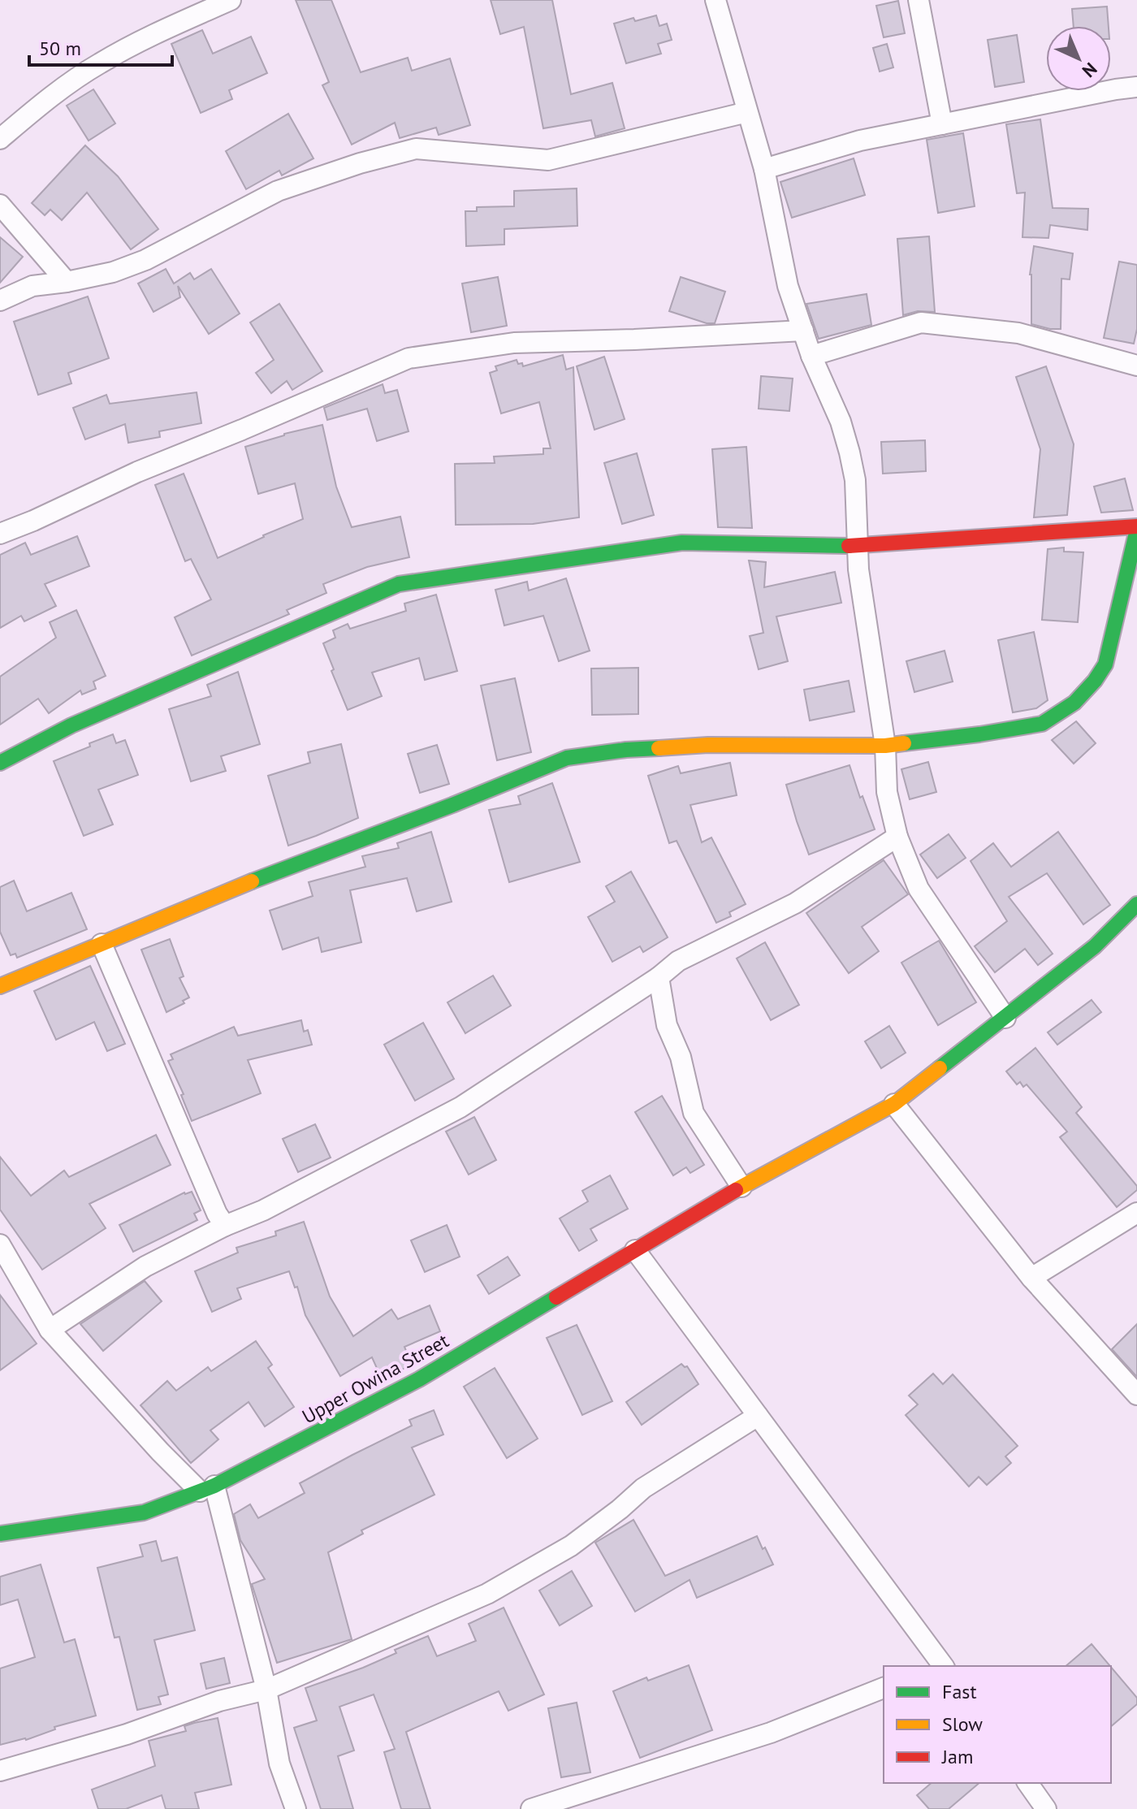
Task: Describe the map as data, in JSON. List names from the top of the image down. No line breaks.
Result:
{"streets":{"street":["Upper Owina Street"]},"legend":["Fast","Slow","Jam"],"scale_bar":"50 m","north":"bottom right"}
